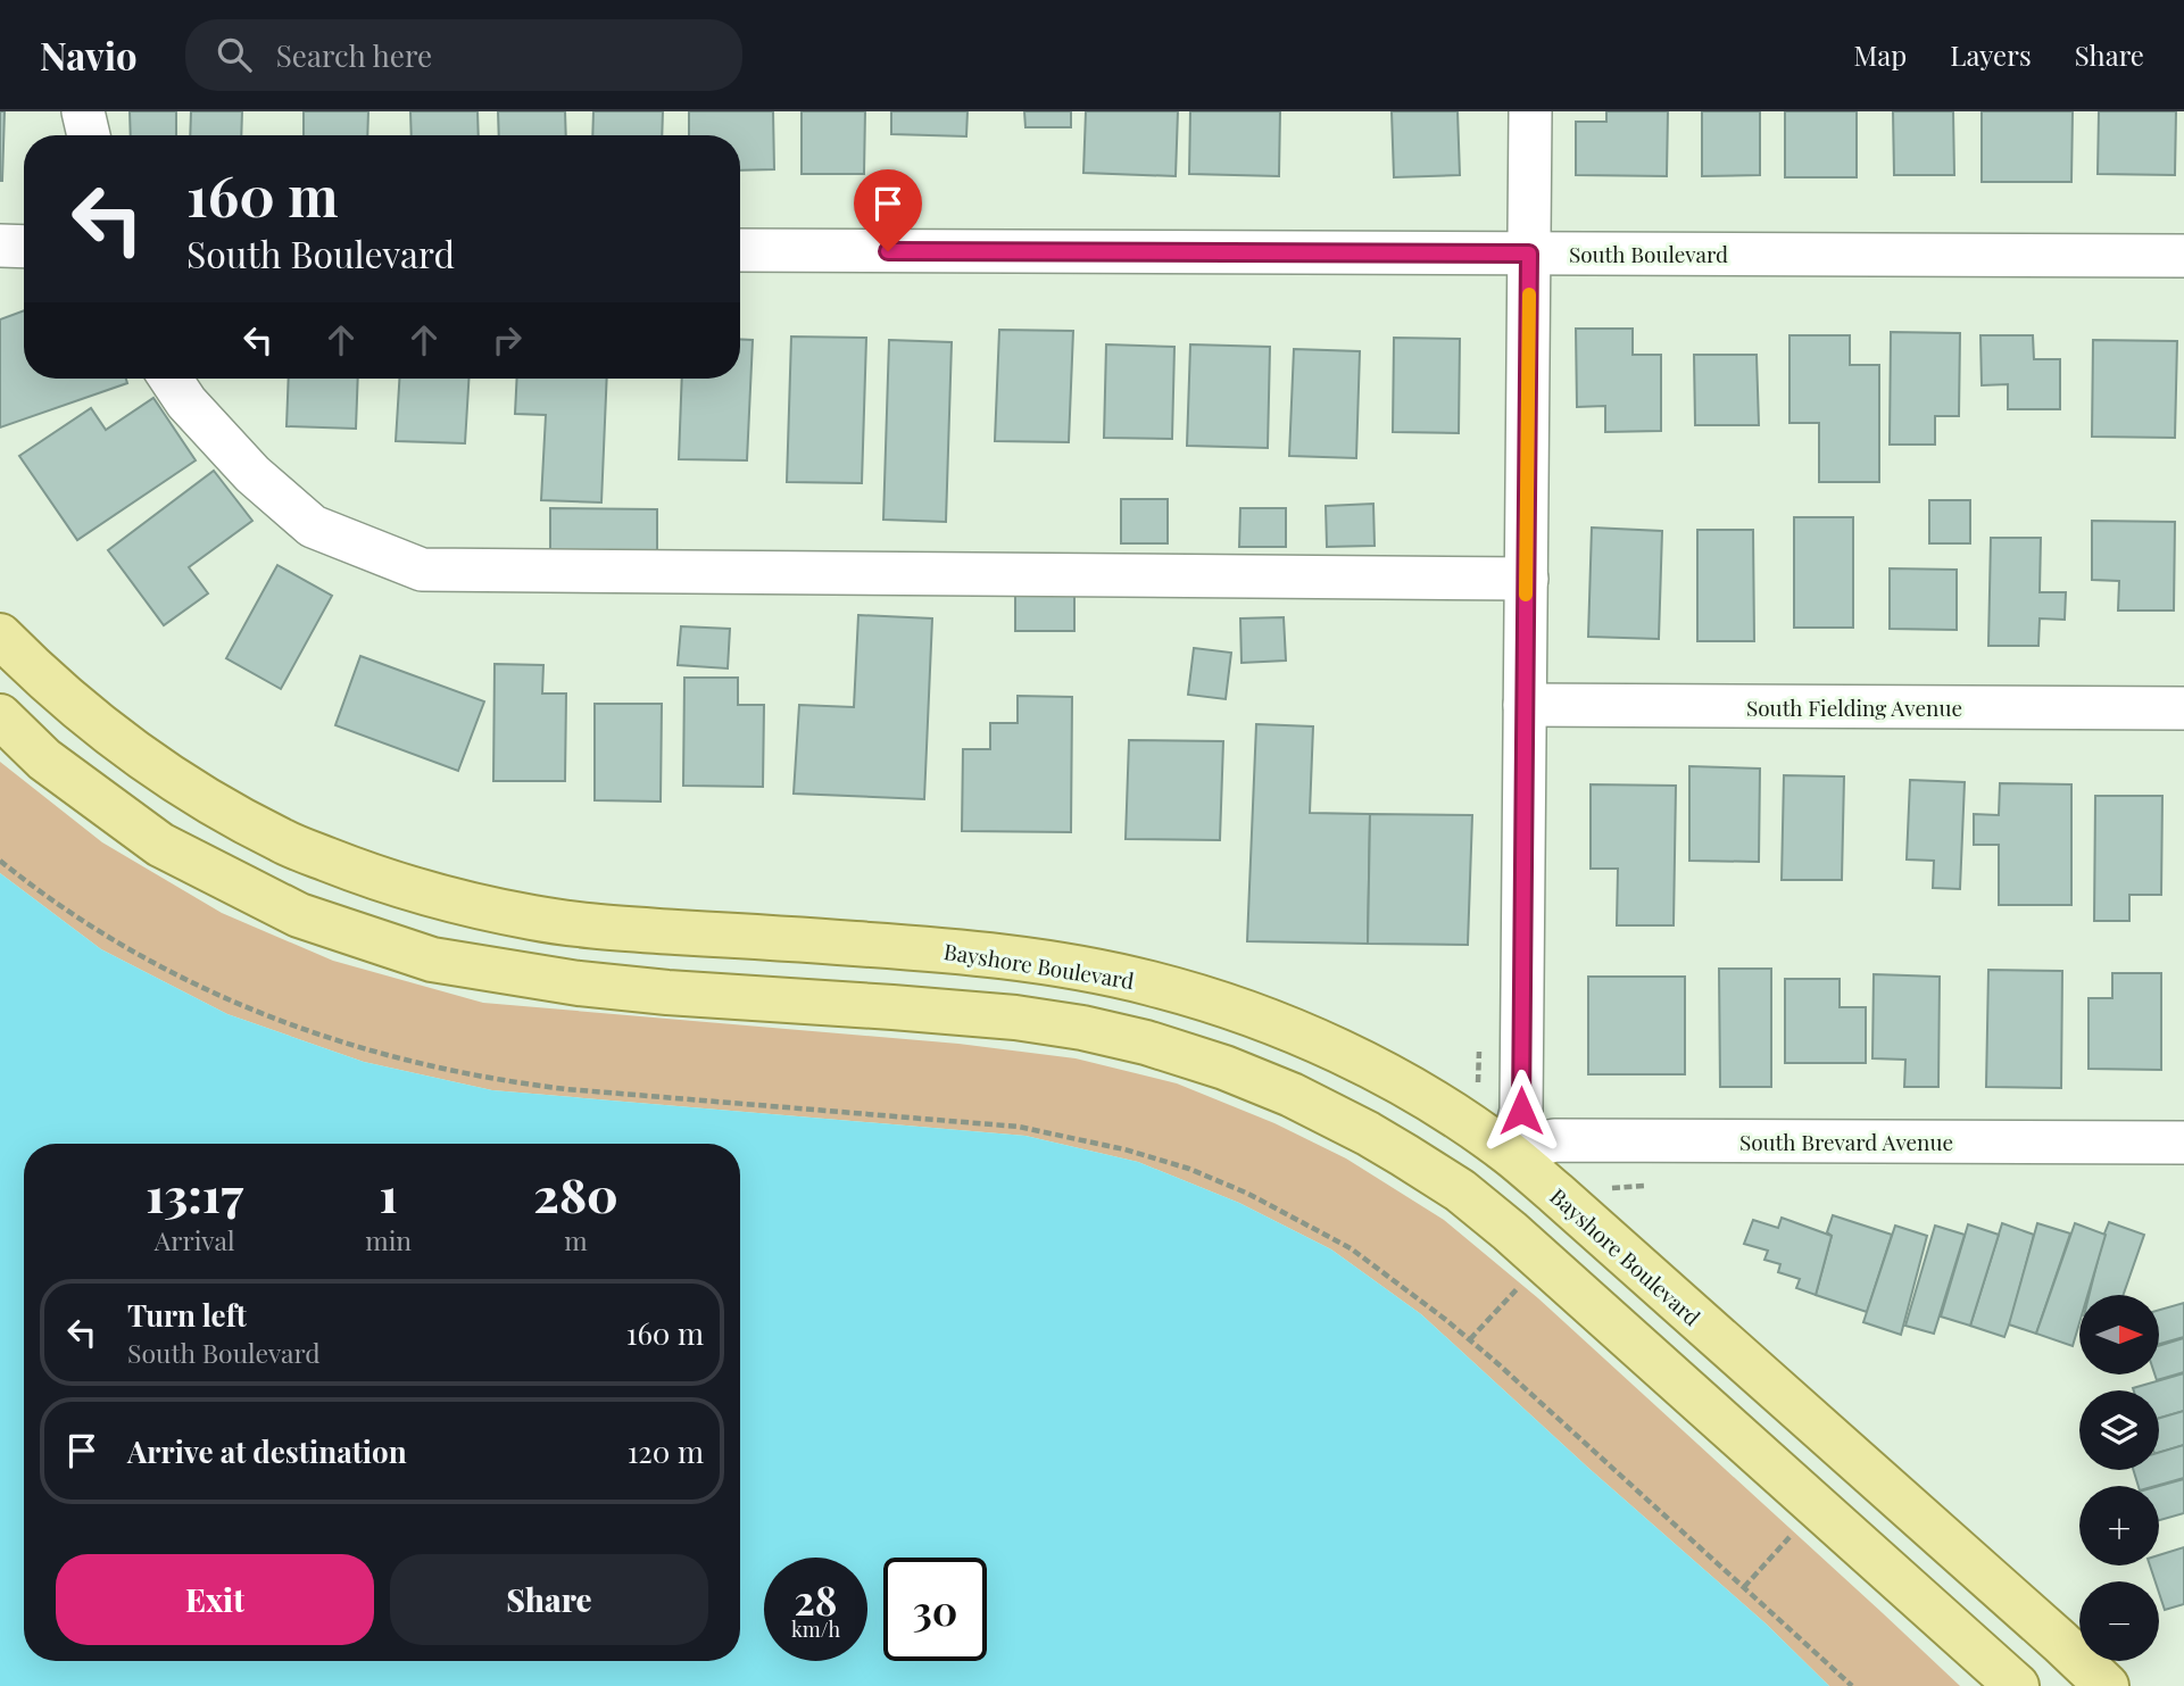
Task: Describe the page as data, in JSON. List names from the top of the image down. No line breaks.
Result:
{"streets":{"main road":["Bayshore Boulevard"],"street":["South Boulevard","South Fielding Avenue","South Brevard Avenue"]},"crossings":[["Bayshore Boulevard","South Brevard Avenue"]],"north":"right","page":{"header":"Navio","search":"Search here","nav":["Map","Layers","Share"],"turn":["160 m","South Boulevard"],"eta":["13:17","Arrival","1","min","280","m"],"list":[{"name":"Turn left","note":"South Boulevard","value":"160 m"},{"name":"Arrive at destination","value":"120 m"}],"map_buttons":["+","−"],"buttons":["Exit","Share"],"speed":"28 km/h","limit":"30"}}
